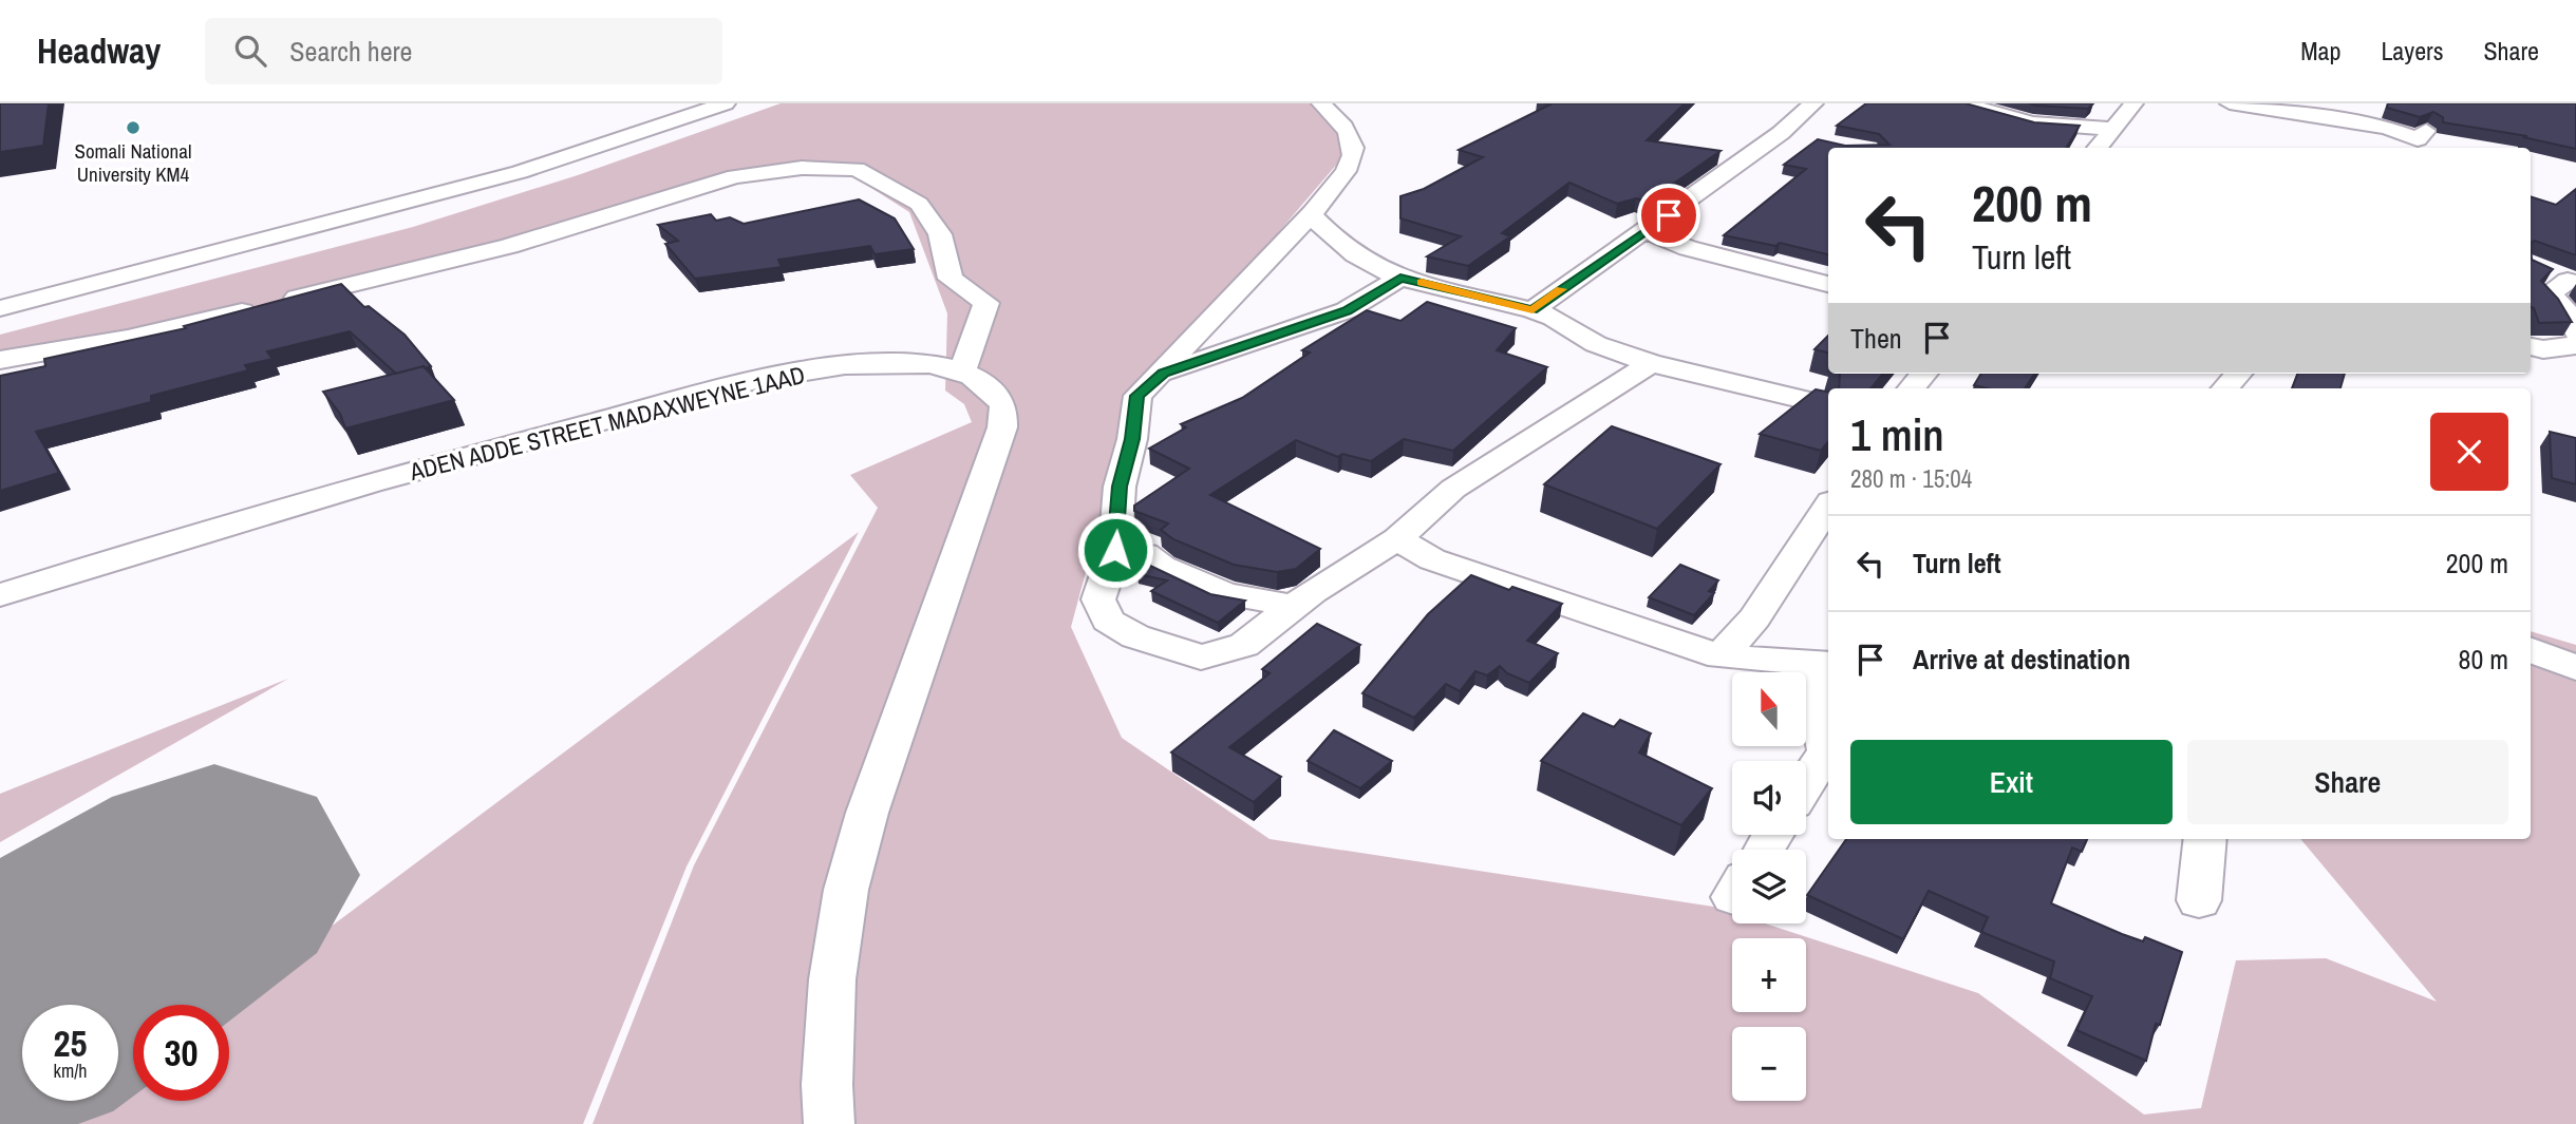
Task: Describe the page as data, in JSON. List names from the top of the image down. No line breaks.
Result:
{"streets":{"street":["ADEN ADDE STREET MADAXWEYNE 1AAD"]},"places":["Somali National University KM4"],"north":"top","page":{"header":"Headway","search":"Search here","nav":["Map","Layers","Share"],"turn":["200 m","Turn left"],"then":"Then","heading":["1 min","280 m · 15:04"],"list":[{"name":"Turn left","value":"200 m"},{"name":"Arrive at destination","value":"80 m"}],"map_buttons":["+","−"],"buttons":["Exit","Share"],"speed":"25 km/h","limit":"30"}}
